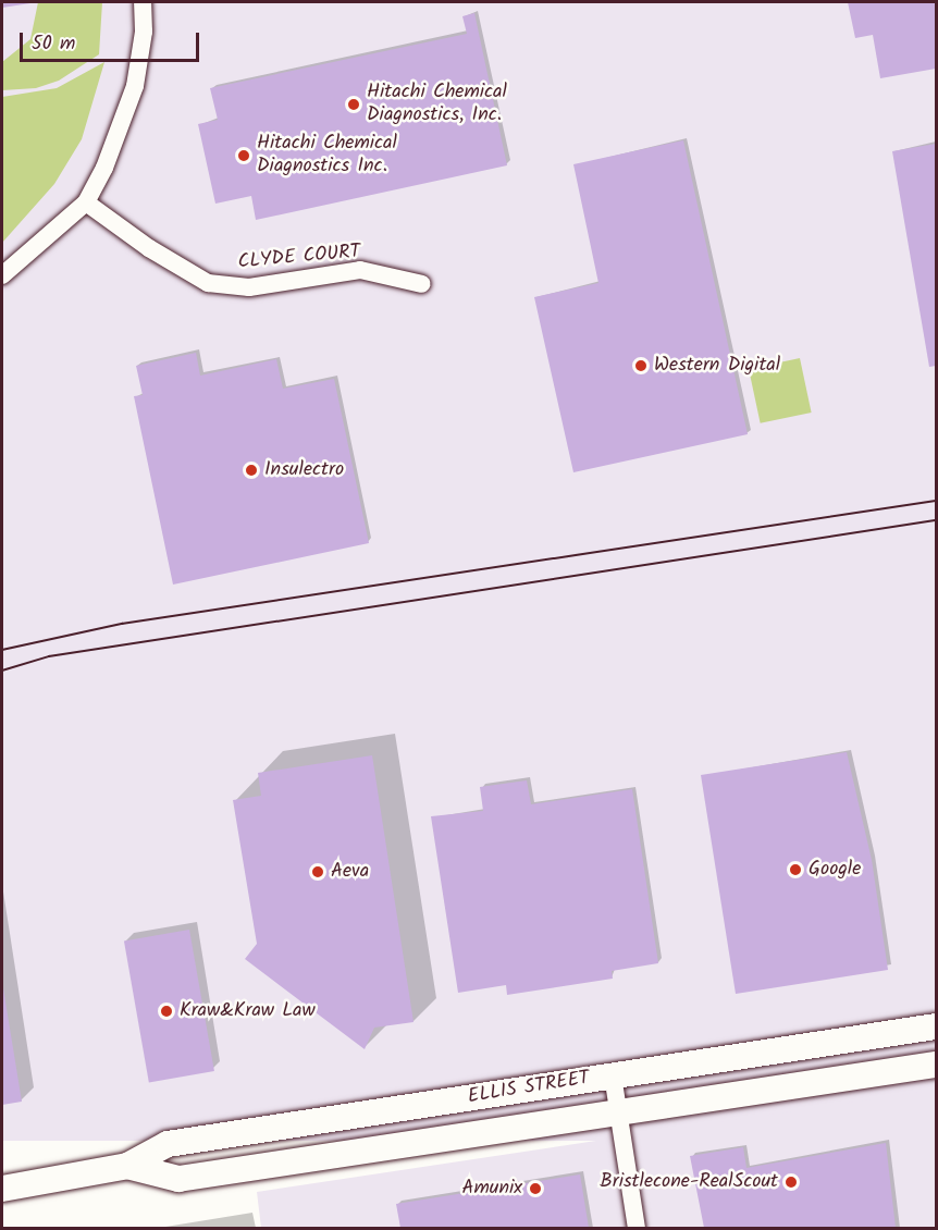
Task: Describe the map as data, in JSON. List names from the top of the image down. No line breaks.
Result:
{"streets":{"main road":["ELLIS STREET"],"street":["CLYDE COURT"]},"places":["Hitachi Chemical Diagnostics, Inc.","Hitachi Chemical Diagnostics Inc.","Western Digital","Insulectro","Google","Aeva","Kraw&Kraw Law","Bristlecone-RealScout","Amunix"],"scale_bar":"50 m"}
